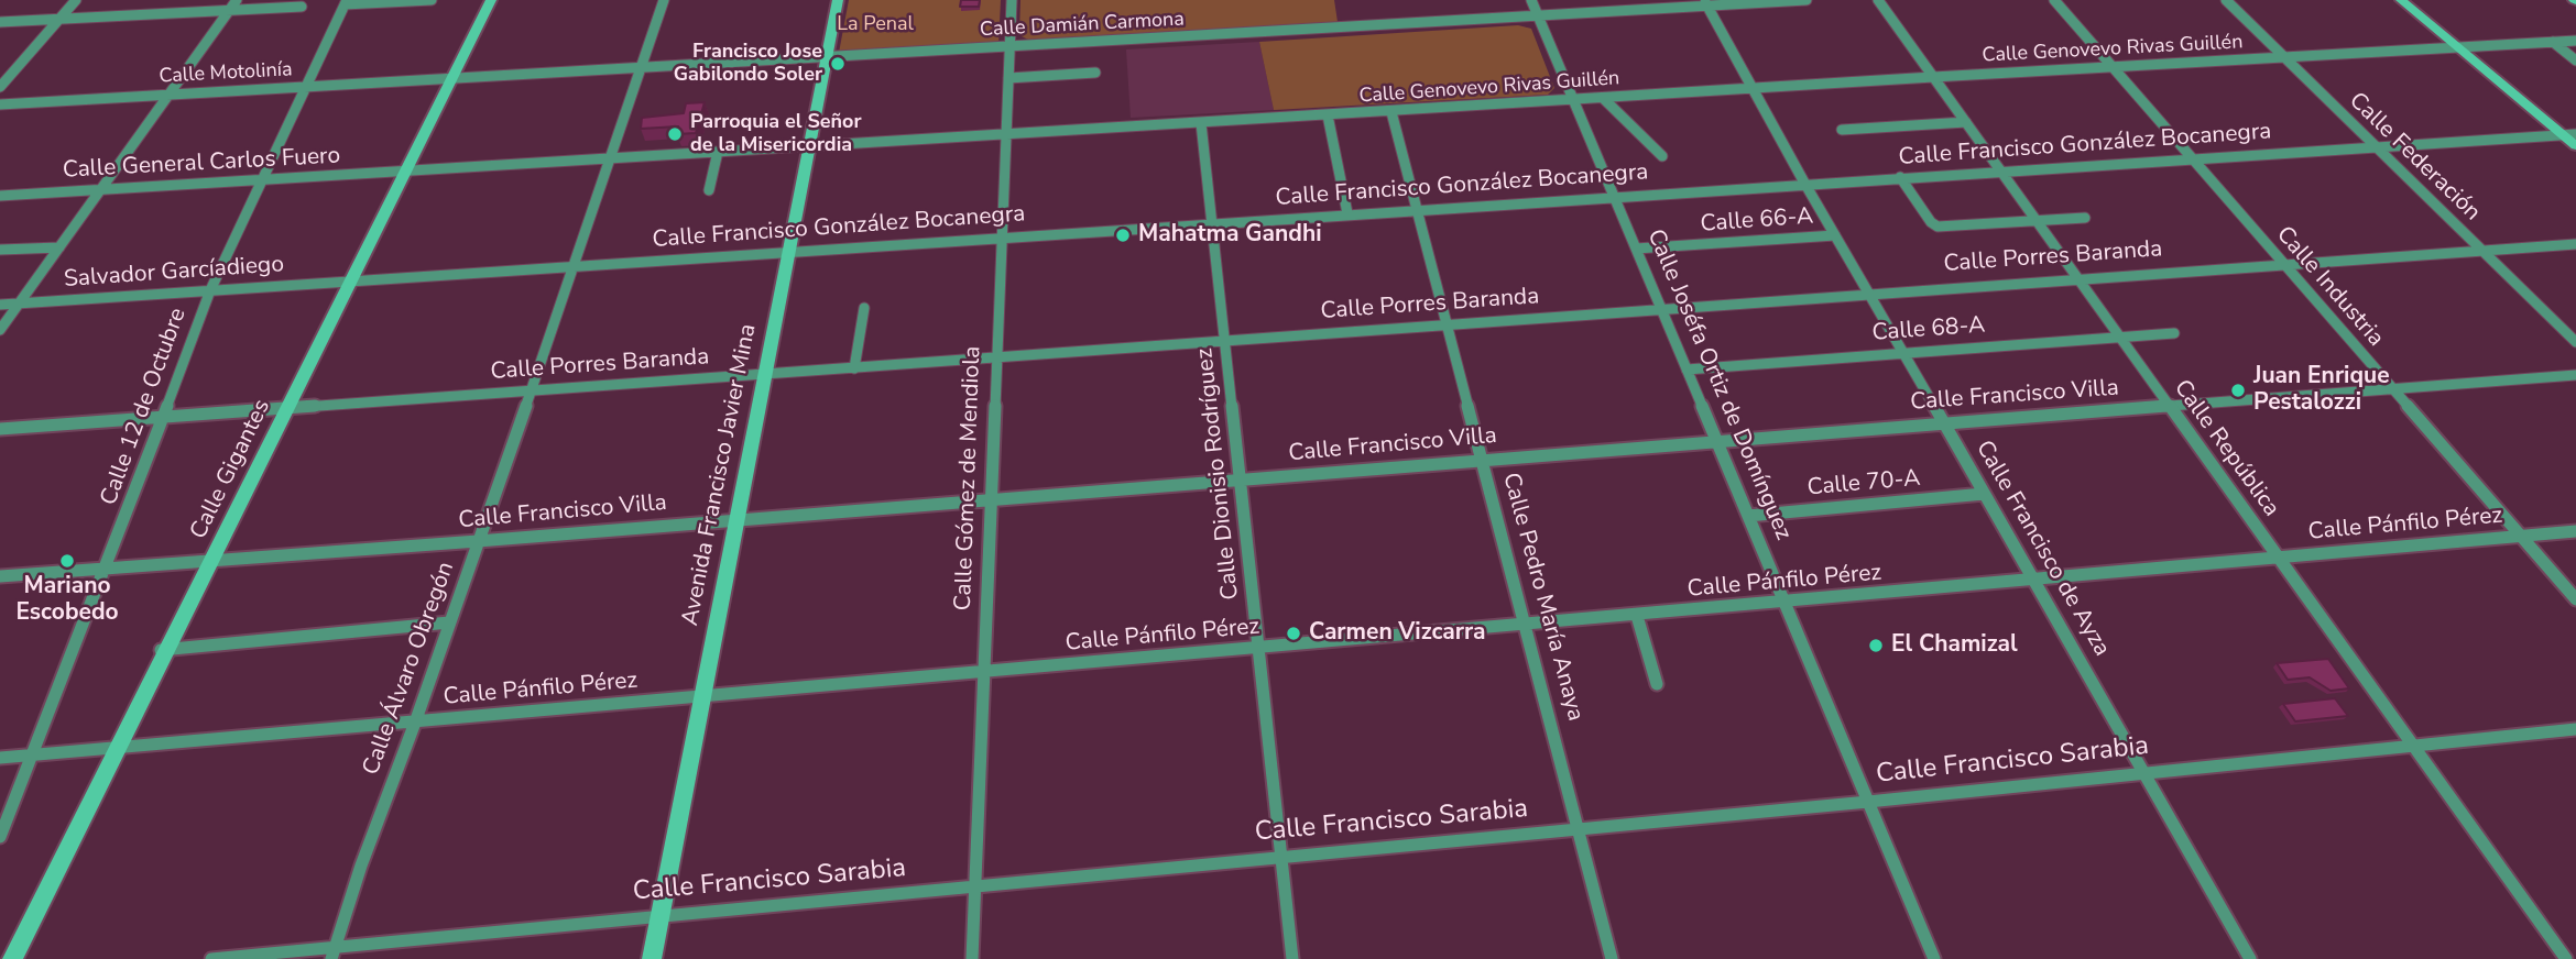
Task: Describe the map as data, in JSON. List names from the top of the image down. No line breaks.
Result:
{"streets":{"main road":["Calle Gigantes","Avenida Francisco Javier Mina"],"street":["Calle Damián Carmona","Calle Genovevo Rivas Guillén","Calle Motolinía","Calle Francisco González Bocanegra","Calle Federación","Calle General Carlos Fuero","Calle 66-A","Calle Porres Baranda","Salvador Garcíadiego","Calle Industria","Calle 68-A","Calle Joséfa Ortiz de Domínguez","Calle Francisco Villa","Calle 12 de Octubre","Calle República","Calle Dionisio Rodríguez","Calle Gómez de Mendiola","Calle 70-A","Calle Pánfilo Pérez","Calle Francisco de Ayza","Calle Pedro María Anaya","Calle Álvaro Obregón","Calle Francisco Sarabia"]},"crossings":[["Calle Damián Carmona","Calle Motolinía"],["Calle Damián Carmona","Calle Joséfa Ortiz de Domínguez"],["Calle Damián Carmona","Calle Gigantes"],["Calle Damián Carmona","Avenida Francisco Javier Mina"],["Calle Damián Carmona","Calle Gómez de Mendiola"],["Calle Damián Carmona","Calle Francisco de Ayza"],["Calle Damián Carmona","Calle Álvaro Obregón"],["Calle Genovevo Rivas Guillén","Calle Federación"],["Calle Genovevo Rivas Guillén","Calle General Carlos Fuero"],["Calle Genovevo Rivas Guillén","Calle Industria"],["Calle Genovevo Rivas Guillén","Calle Joséfa Ortiz de Domínguez"],["Calle Genovevo Rivas Guillén","Calle República"],["Calle Genovevo Rivas Guillén","Calle Gigantes"],["Calle Genovevo Rivas Guillén","Calle Dionisio Rodríguez"],["Calle Genovevo Rivas Guillén","Avenida Francisco Javier Mina"],["Calle Genovevo Rivas Guillén","Calle Gómez de Mendiola"],["Calle Genovevo Rivas Guillén","Calle Francisco de Ayza"],["Calle Genovevo Rivas Guillén","Calle Pedro María Anaya"],["Calle Genovevo Rivas Guillén","Calle Álvaro Obregón"],["Calle Motolinía","Calle 12 de Octubre"],["Calle Motolinía","Calle Gigantes"],["Calle Francisco González Bocanegra","Calle Federación"],["Calle Francisco González Bocanegra","Salvador Garcíadiego"],["Calle Francisco González Bocanegra","Calle Industria"],["Calle Francisco González Bocanegra","Calle Joséfa Ortiz de Domínguez"],["Calle Francisco González Bocanegra","Calle República"],["Calle Francisco González Bocanegra","Calle Gigantes"],["Calle Francisco González Bocanegra","Calle Dionisio Rodríguez"],["Calle Francisco González Bocanegra","Avenida Francisco Javier Mina"],["Calle Francisco González Bocanegra","Calle Gómez de Mendiola"],["Calle Francisco González Bocanegra","Calle Francisco de Ayza"],["Calle Francisco González Bocanegra","Calle Pedro María Anaya"],["Calle Francisco González Bocanegra","Calle Álvaro Obregón"],["Calle Federación","Calle Porres Baranda"],["Calle General Carlos Fuero","Calle 12 de Octubre"],["Calle General Carlos Fuero","Calle Gigantes"],["Calle 66-A","Calle Joséfa Ortiz de Domínguez"],["Calle 66-A","Calle Francisco de Ayza"],["Calle Porres Baranda","Calle Industria"],["Calle Porres Baranda","Calle Joséfa Ortiz de Domínguez"],["Calle Porres Baranda","Calle 12 de Octubre"],["Calle Porres Baranda","Calle República"],["Calle Porres Baranda","Calle Gigantes"],["Calle Porres Baranda","Calle Dionisio Rodríguez"],["Calle Porres Baranda","Avenida Francisco Javier Mina"],["Calle Porres Baranda","Calle Gómez de Mendiola"],["Calle Porres Baranda","Calle Francisco de Ayza"],["Calle Porres Baranda","Calle Pedro María Anaya"],["Calle Porres Baranda","Calle Álvaro Obregón"],["Salvador Garcíadiego","Calle 12 de Octubre"],["Salvador Garcíadiego","Calle Gigantes"],["Calle Industria","Calle Francisco Villa"],["Calle Industria","Calle Pánfilo Pérez"],["Calle 68-A","Calle Joséfa Ortiz de Domínguez"],["Calle 68-A","Calle República"],["Calle 68-A","Calle Francisco de Ayza"],["Calle Joséfa Ortiz de Domínguez","Calle Francisco Villa"],["Calle Joséfa Ortiz de Domínguez","Calle 70-A"],["Calle Joséfa Ortiz de Domínguez","Calle Pánfilo Pérez"],["Calle Joséfa Ortiz de Domínguez","Calle Francisco Sarabia"],["Calle Francisco Villa","Calle 12 de Octubre"],["Calle Francisco Villa","Calle República"],["Calle Francisco Villa","Calle Gigantes"],["Calle Francisco Villa","Calle Dionisio Rodríguez"],["Calle Francisco Villa","Avenida Francisco Javier Mina"],["Calle Francisco Villa","Calle Gómez de Mendiola"],["Calle Francisco Villa","Calle Francisco de Ayza"],["Calle Francisco Villa","Calle Pedro María Anaya"],["Calle Francisco Villa","Calle Álvaro Obregón"],["Calle 12 de Octubre","Calle Pánfilo Pérez"],["Calle República","Calle Pánfilo Pérez"],["Calle República","Calle Francisco Sarabia"],["Calle Gigantes","Calle Pánfilo Pérez"],["Calle Dionisio Rodríguez","Calle Pánfilo Pérez"],["Calle Dionisio Rodríguez","Calle Francisco Sarabia"],["Avenida Francisco Javier Mina","Calle Pánfilo Pérez"],["Avenida Francisco Javier Mina","Calle Francisco Sarabia"],["Calle Gómez de Mendiola","Calle Pánfilo Pérez"],["Calle Gómez de Mendiola","Calle Francisco Sarabia"],["Calle 70-A","Calle Francisco de Ayza"],["Calle Pánfilo Pérez","Calle Francisco de Ayza"],["Calle Pánfilo Pérez","Calle Pedro María Anaya"],["Calle Pánfilo Pérez","Calle Álvaro Obregón"],["Calle Francisco de Ayza","Calle Francisco Sarabia"],["Calle Pedro María Anaya","Calle Francisco Sarabia"],["Calle Álvaro Obregón","Calle Francisco Sarabia"]],"parks":["La Penal"],"places":["Francisco Jose Gabilondo Soler","Parroquia el Señor de la Misericordia","Mahatma Gandhi","Juan Enrique Pestalozzi","Mariano Escobedo","Carmen Vizcarra","El Chamizal"]}
